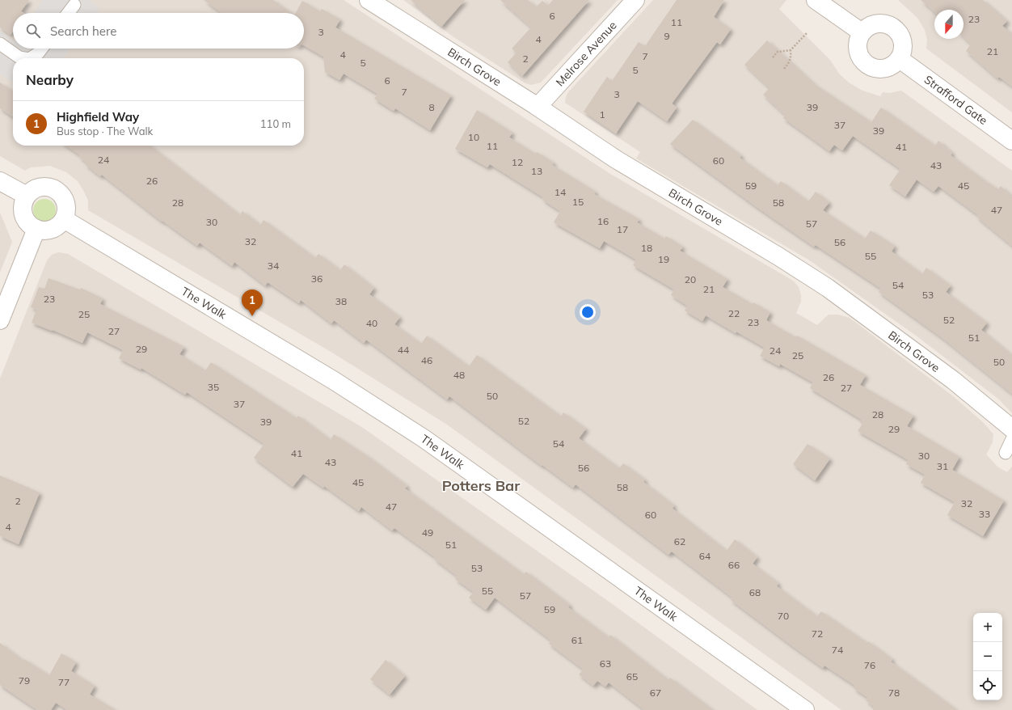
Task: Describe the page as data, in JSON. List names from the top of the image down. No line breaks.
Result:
{"streets":{"street":["Melrose Avenue","Birch Grove","Strafford Gate","The Walk"]},"crossings":[["Melrose Avenue","Birch Grove"]],"districts":["Potters Bar"],"house_numbers":["6","23","11","3","9","4","21","4","7","2","5","5","6","7","3","8","39","1","37","39","10","11","41","24","60","12","43","13","26","59","45","14","15","28","58","47","16","30","57","17","32","56","18","55","19","34","36","20","54","21","53","23","38","22","25","52","23","40","27","51","29","44","24","25","46","50","48","26","35","27","50","37","28","52","39","29","54","41","30","43","31","56","45","58","2","32","47","33","60","4","49","62","51","64","66","53","55","68","57","59","70","72","61","74","63","76","65","79","77","67","78"],"north":"bottom","page":{"search":"Search here","heading":"Nearby","list":[{"mark":"1","name":"Highfield Way","note":"Bus stop · The Walk","value":"110 m"}],"pins":"1","map_buttons":["+","−"]}}
